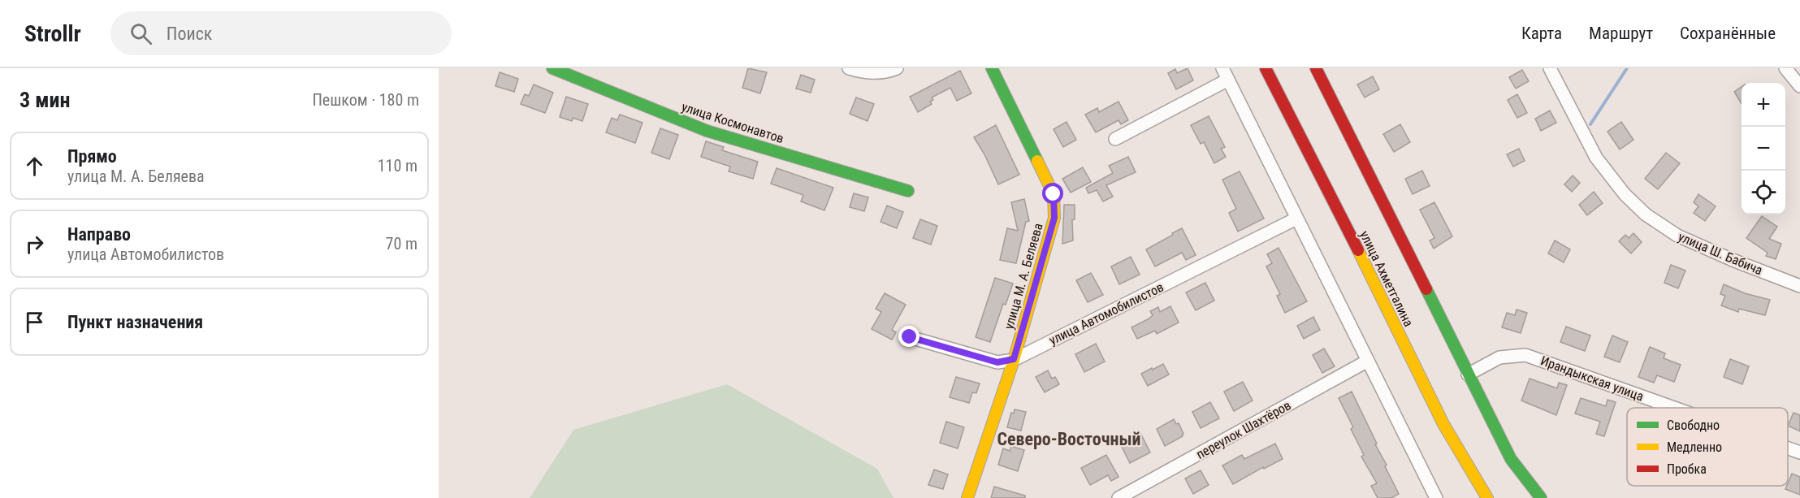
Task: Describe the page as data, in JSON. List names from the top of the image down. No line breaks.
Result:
{"streets":{"street":["улица Космонавтов","улица Ш. Бабича","улица М. А. Беляева","улица Ахметгалина","улица Автомобилистов","Ирандыкская улица","переулок Шахтёров"]},"crossings":[["улица М. А. Беляева","улица Автомобилистов"]],"districts":["Северо-Восточный"],"legend":["Свободно","Медленно","Пробка"],"page":{"header":"Strollr","search":"Поиск","nav":["Карта","Маршрут","Сохранённые"],"heading":["3 мин","Пешком · 180 m"],"map_buttons":["+","−"],"list":[["Прямо","улица М. А. Беляева","110 m"],["Направо","улица Автомобилистов","70 m"],"Пункт назначения"]}}
